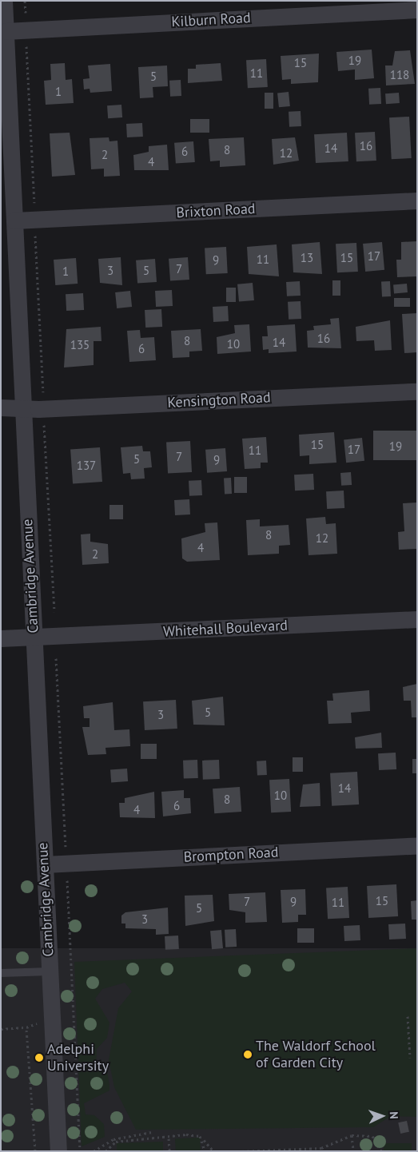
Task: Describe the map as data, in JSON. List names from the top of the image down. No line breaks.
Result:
{"streets":{"street":["Kilburn Road","Brixton Road","Kensington Road","Cambridge Avenue","Whitehall Boulevard","Brompton Road"]},"crossings":[["Kilburn Road","Cambridge Avenue"],["Brixton Road","Cambridge Avenue"],["Kensington Road","Cambridge Avenue"],["Cambridge Avenue","Whitehall Boulevard"],["Cambridge Avenue","Brompton Road"]],"places":["The Waldorf School of Garden City","Adelphi University"],"house_numbers":["19","15","11","118","5","1","16","14","8","6","12","2","4","17","13","15","11","9","7","3","5","1","16","8","14","10","135","6","15","19","17","11","7","5","9","137","8","12","4","2","5","3","14","10","8","6","4","15","7","9","11","5","3"],"north":"right"}
